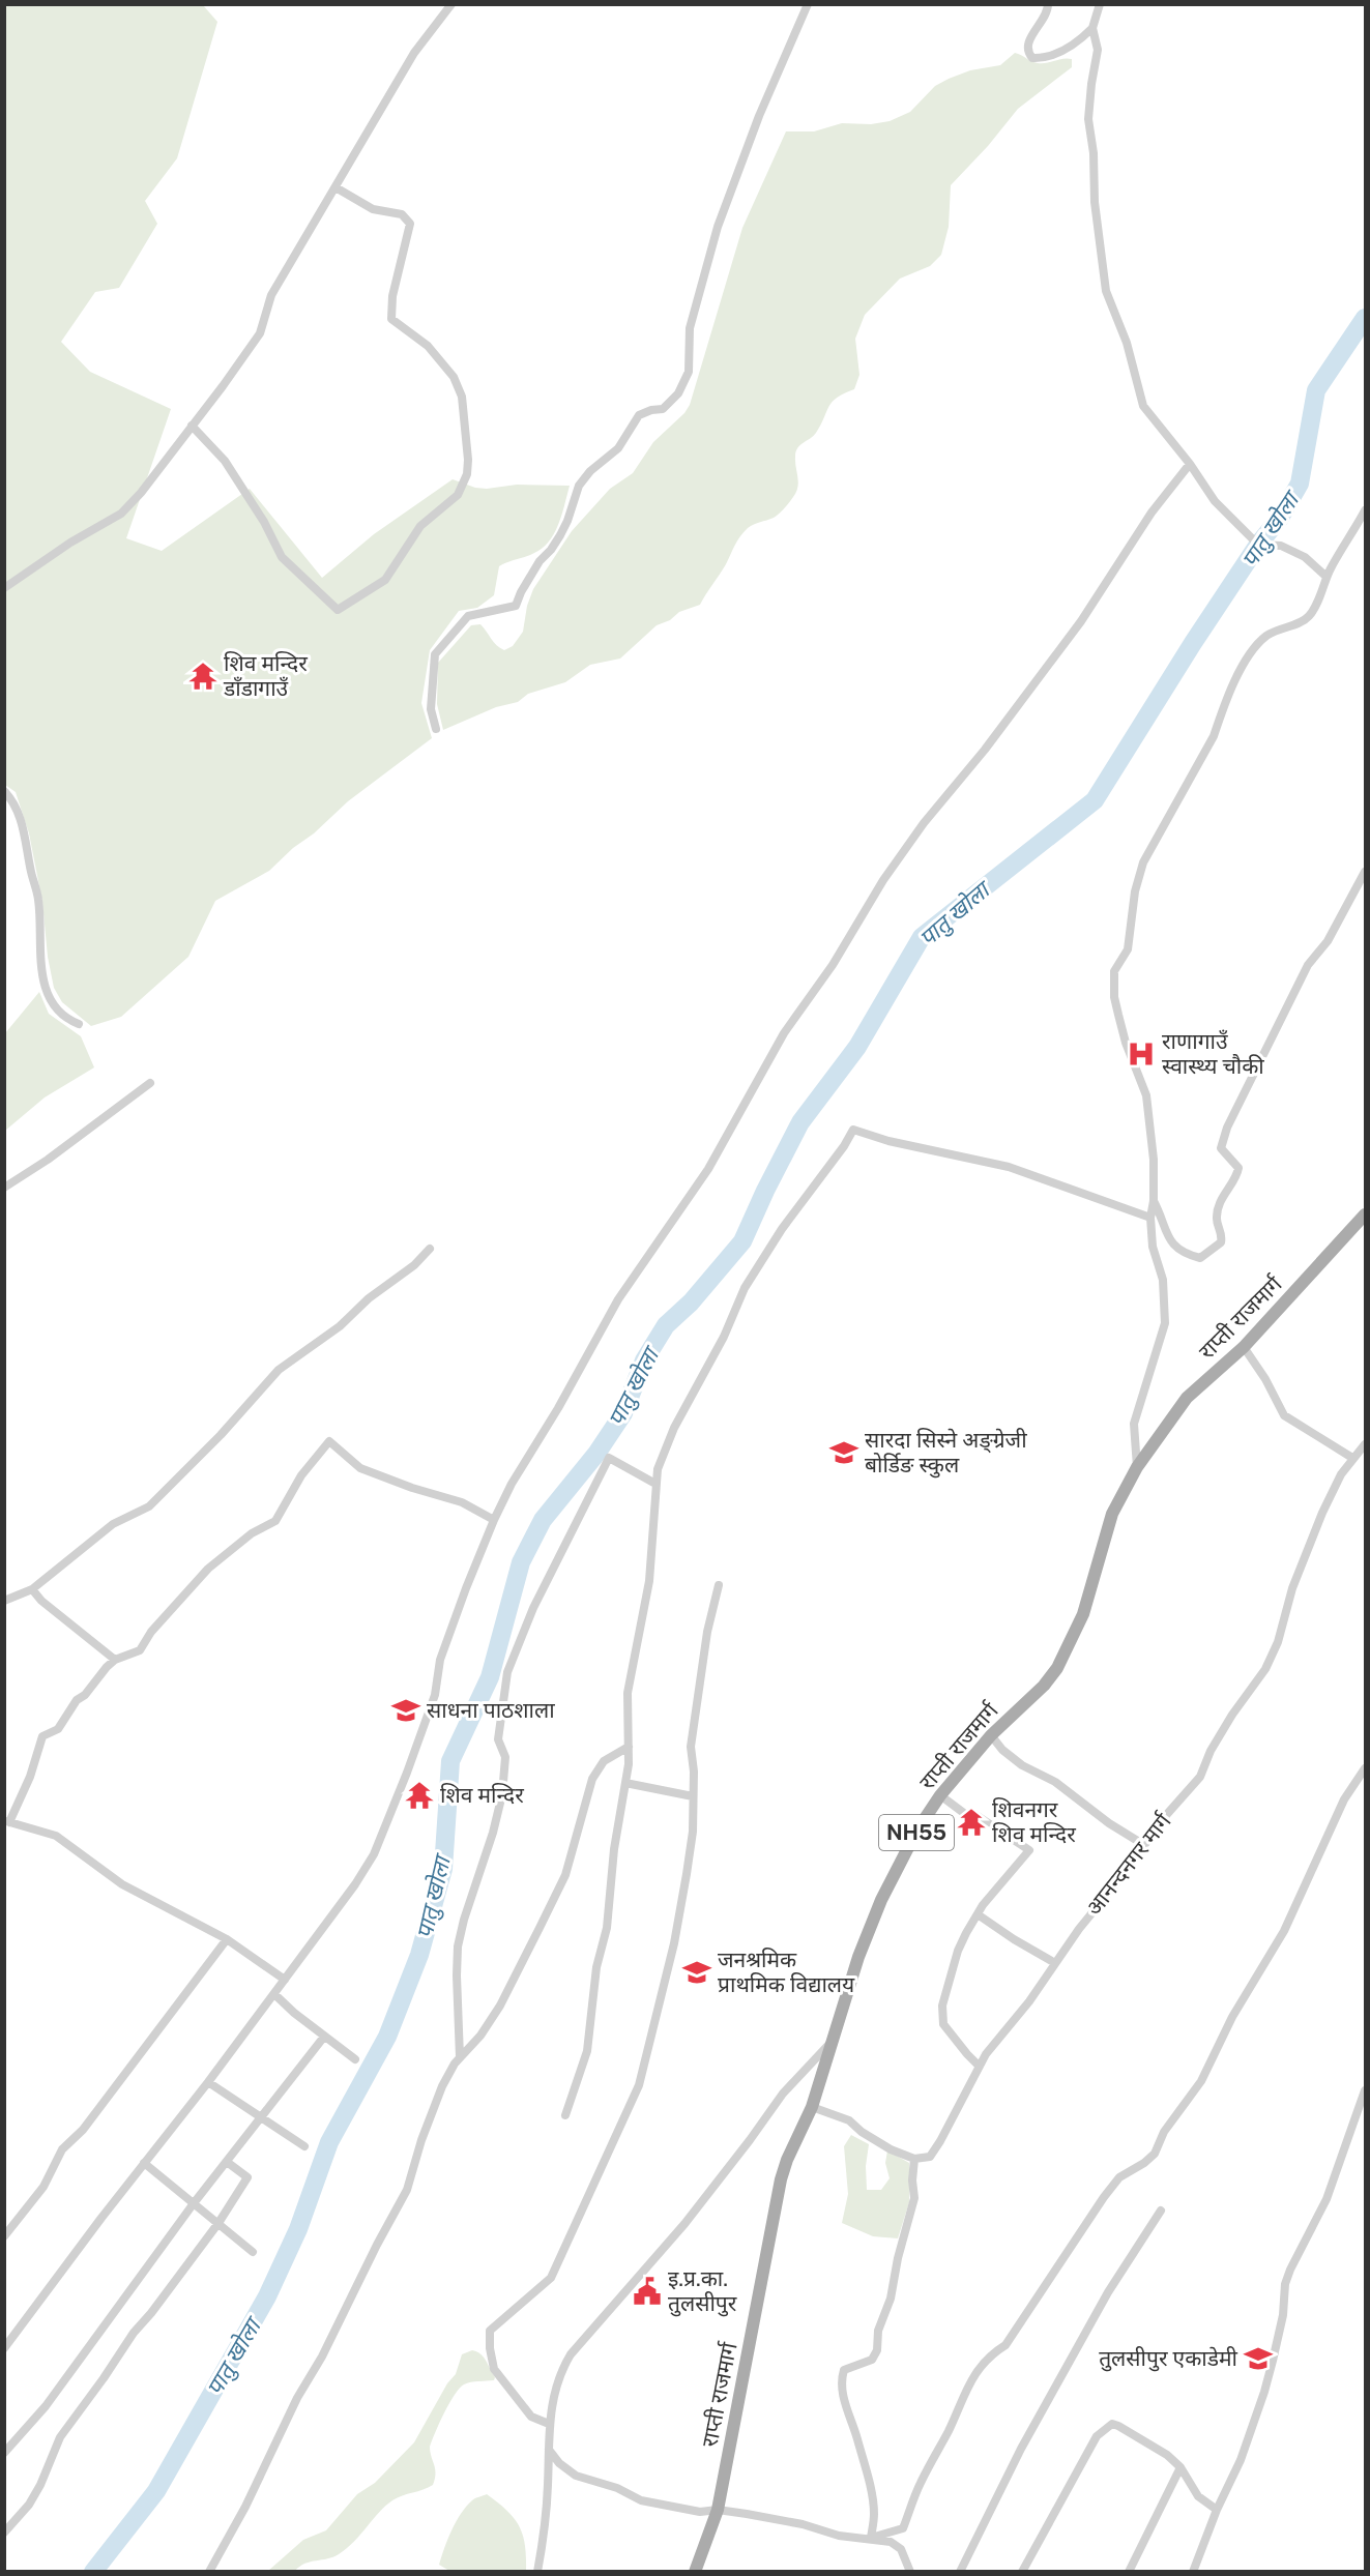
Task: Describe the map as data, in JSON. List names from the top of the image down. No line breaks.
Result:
{"streets":{"main road":["राप्ती राजमार्ग","NH55"],"street":["आनन्दनगर मार्ग"]},"water":["पातु खोला"],"places":{"temple":["शिव मन्दिर डाँडागाउँ","शिव मन्दिर","शिवनगर शिव मन्दिर"],"hospital":["राणागाउँ स्वास्थ्य चौकी"],"school or university":["सारदा सिस्ने अङ्ग्रेजी बोर्डिङ स्कुल","साधना पाठशाला","जनश्रमिक प्राथमिक विद्यालय","तुलसीपुर एकाडेमी"],"public building":["इ.प्र.का. तुलसीपुर"]}}
